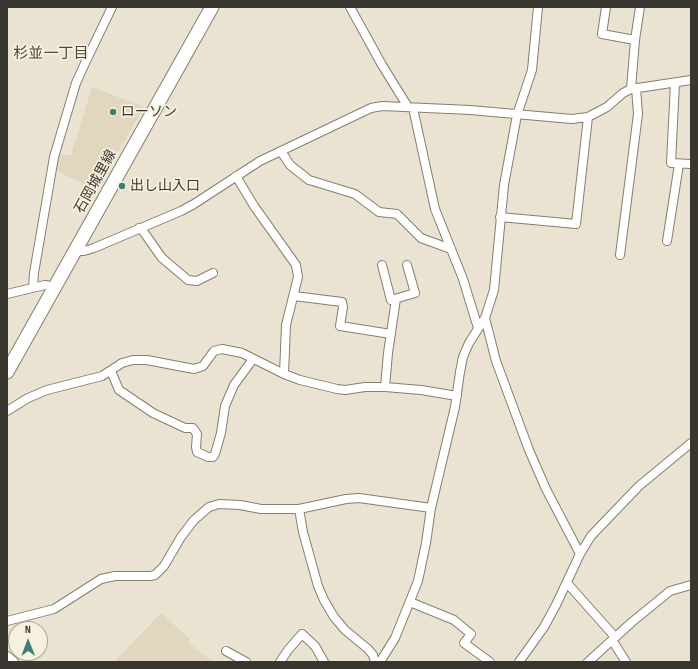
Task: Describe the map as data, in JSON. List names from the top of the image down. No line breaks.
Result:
{"streets":{"main road":["石岡城里線"]},"districts":["杉並一丁目"],"places":["ローソン","出し山入口"],"north":"top"}
